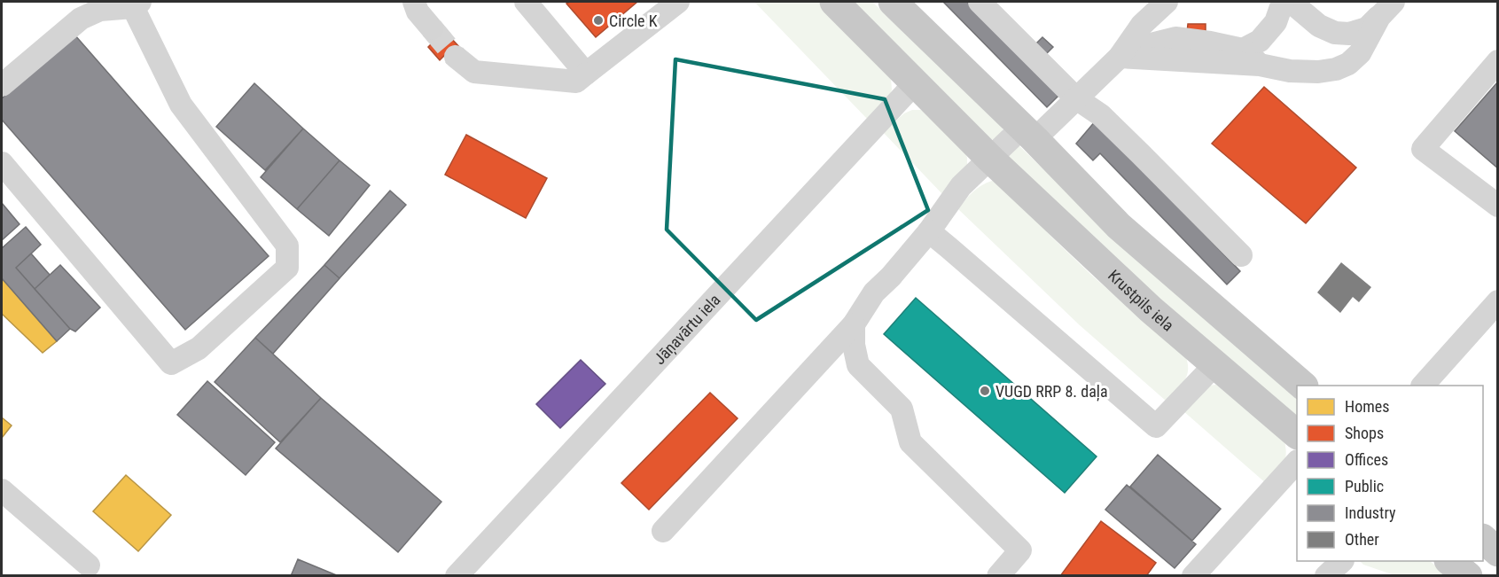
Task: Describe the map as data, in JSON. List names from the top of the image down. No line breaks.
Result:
{"streets":{"main road":["Krustpils iela"],"street":["Jāņavārtu iela"]},"crossings":[["Krustpils iela","Jāņavārtu iela"]],"places":["Circle K","VUGD RRP 8. daļa"],"legend":["Homes","Shops","Offices","Public","Industry","Other"]}
